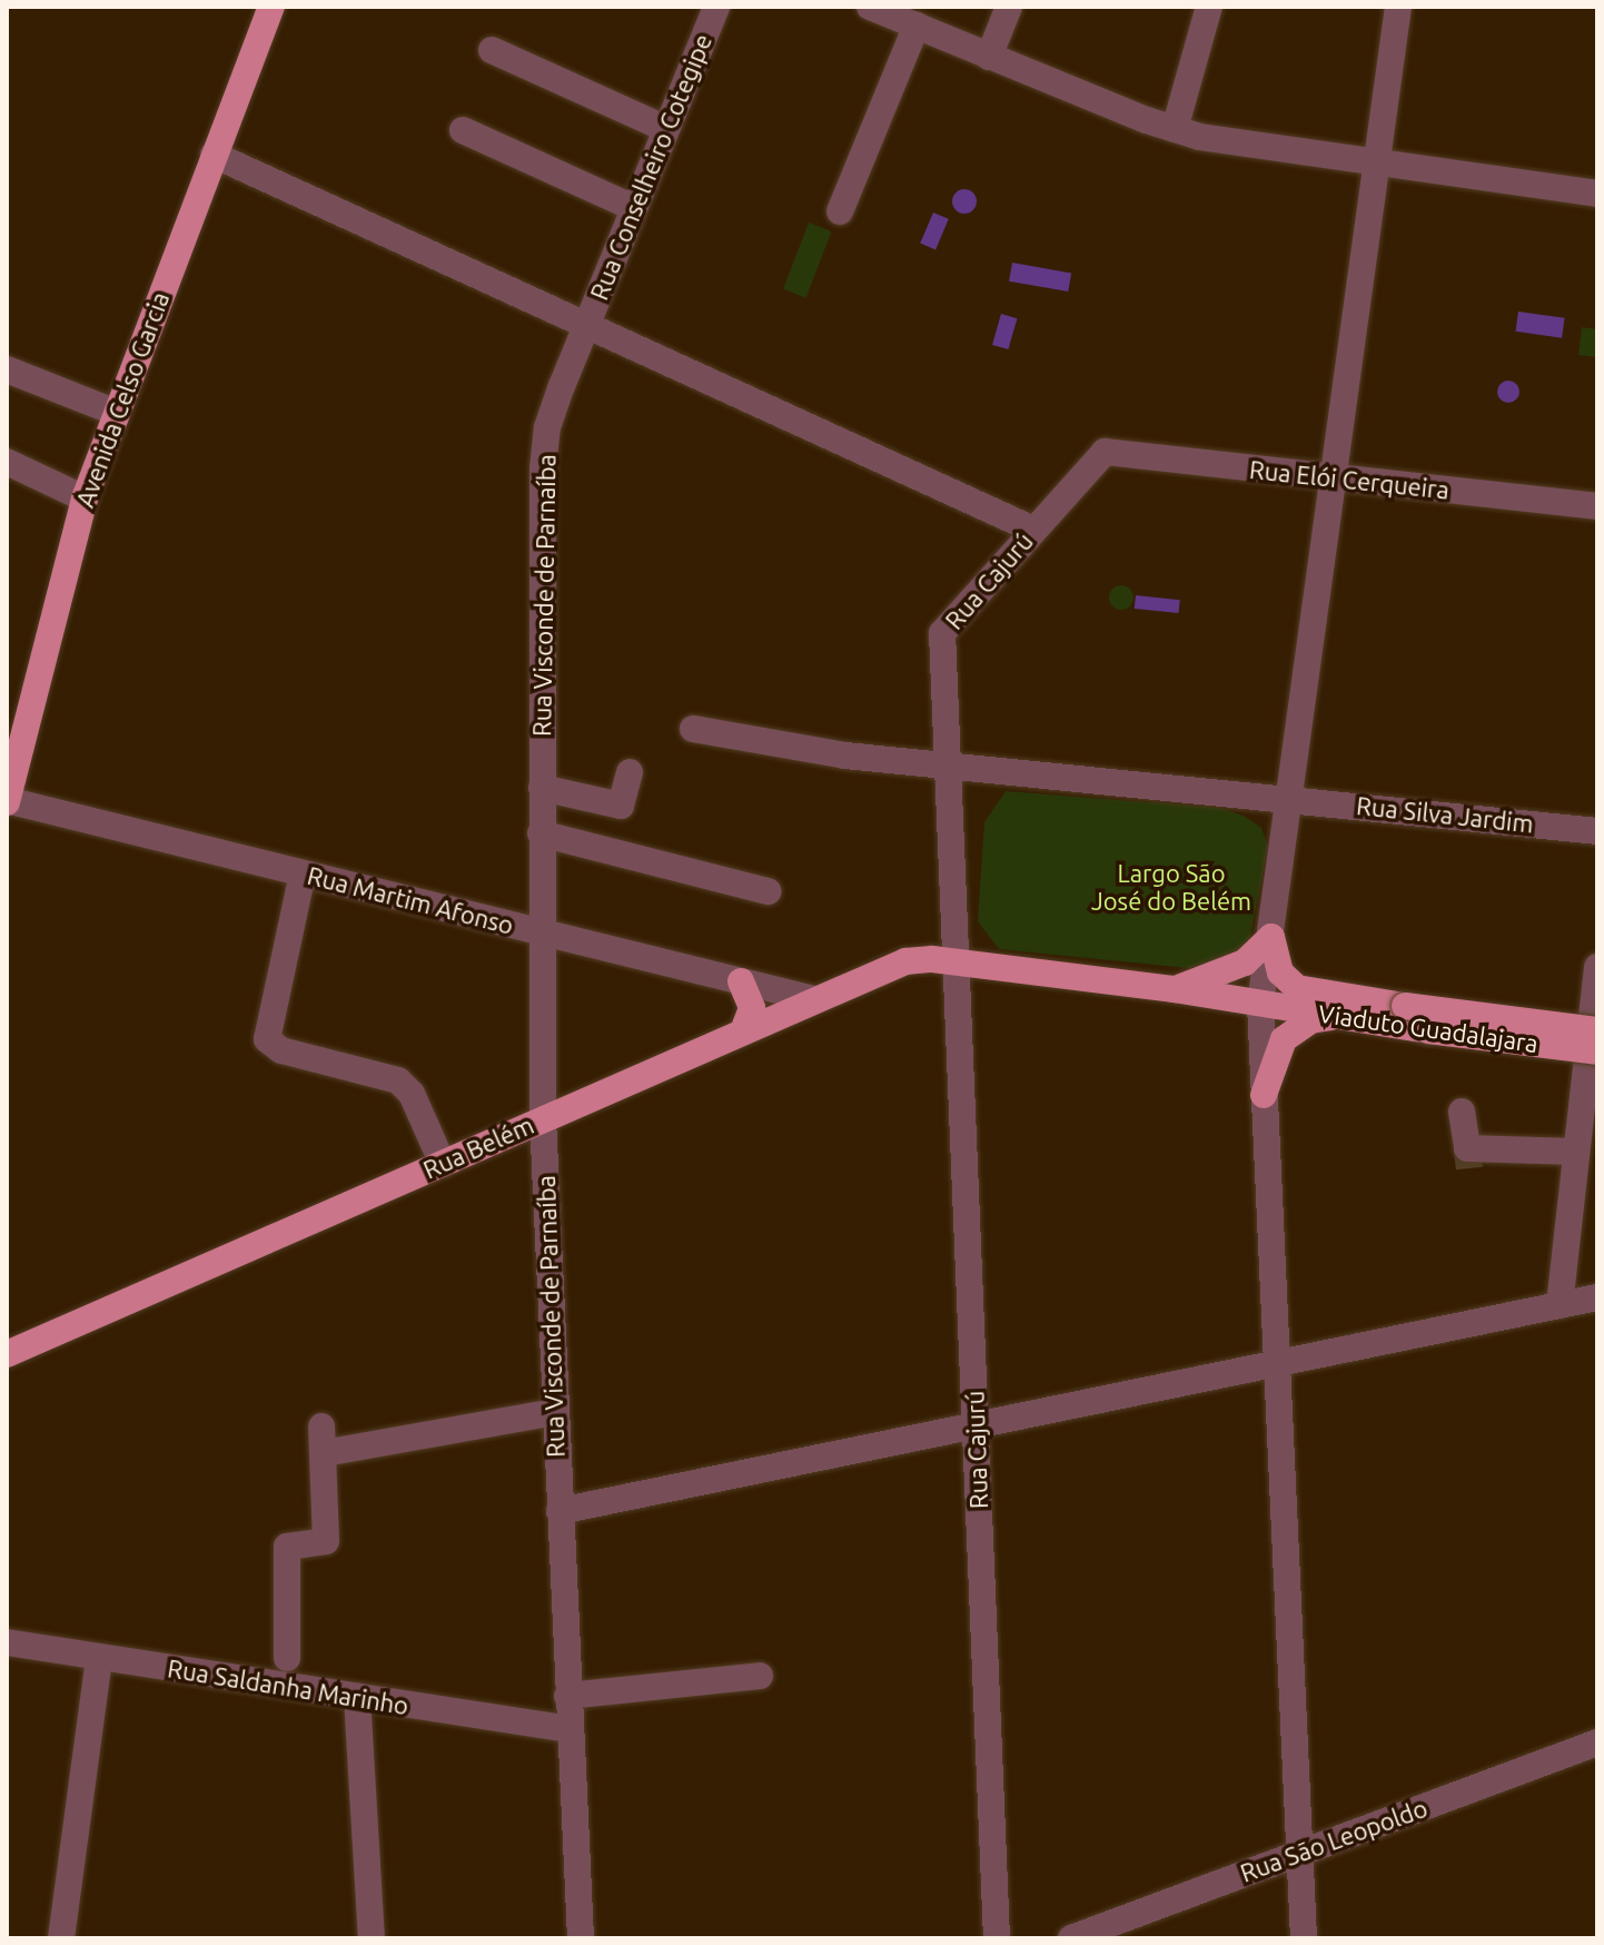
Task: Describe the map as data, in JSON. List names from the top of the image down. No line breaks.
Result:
{"streets":{"main road":["Avenida Celso Garcia","Viaduto Guadalajara","Rua Belém"],"street":["Rua Conselheiro Cotegipe","Rua Elói Cerqueira","Rua Cajurú","Rua Visconde de Parnaíba","Rua Silva Jardim","Rua Martim Afonso","Rua Saldanha Marinho","Rua São Leopoldo"]},"crossings":[["Rua Conselheiro Cotegipe","Rua Visconde de Parnaíba"],["Avenida Celso Garcia","Rua Martim Afonso"],["Rua Elói Cerqueira","Rua Cajurú"],["Rua Cajurú","Rua Belém"],["Rua Visconde de Parnaíba","Rua Martim Afonso"],["Rua Visconde de Parnaíba","Rua Belém"],["Rua Visconde de Parnaíba","Rua Saldanha Marinho"],["Rua Martim Afonso","Rua Belém"]],"parks":["Largo São José do Belém"]}
